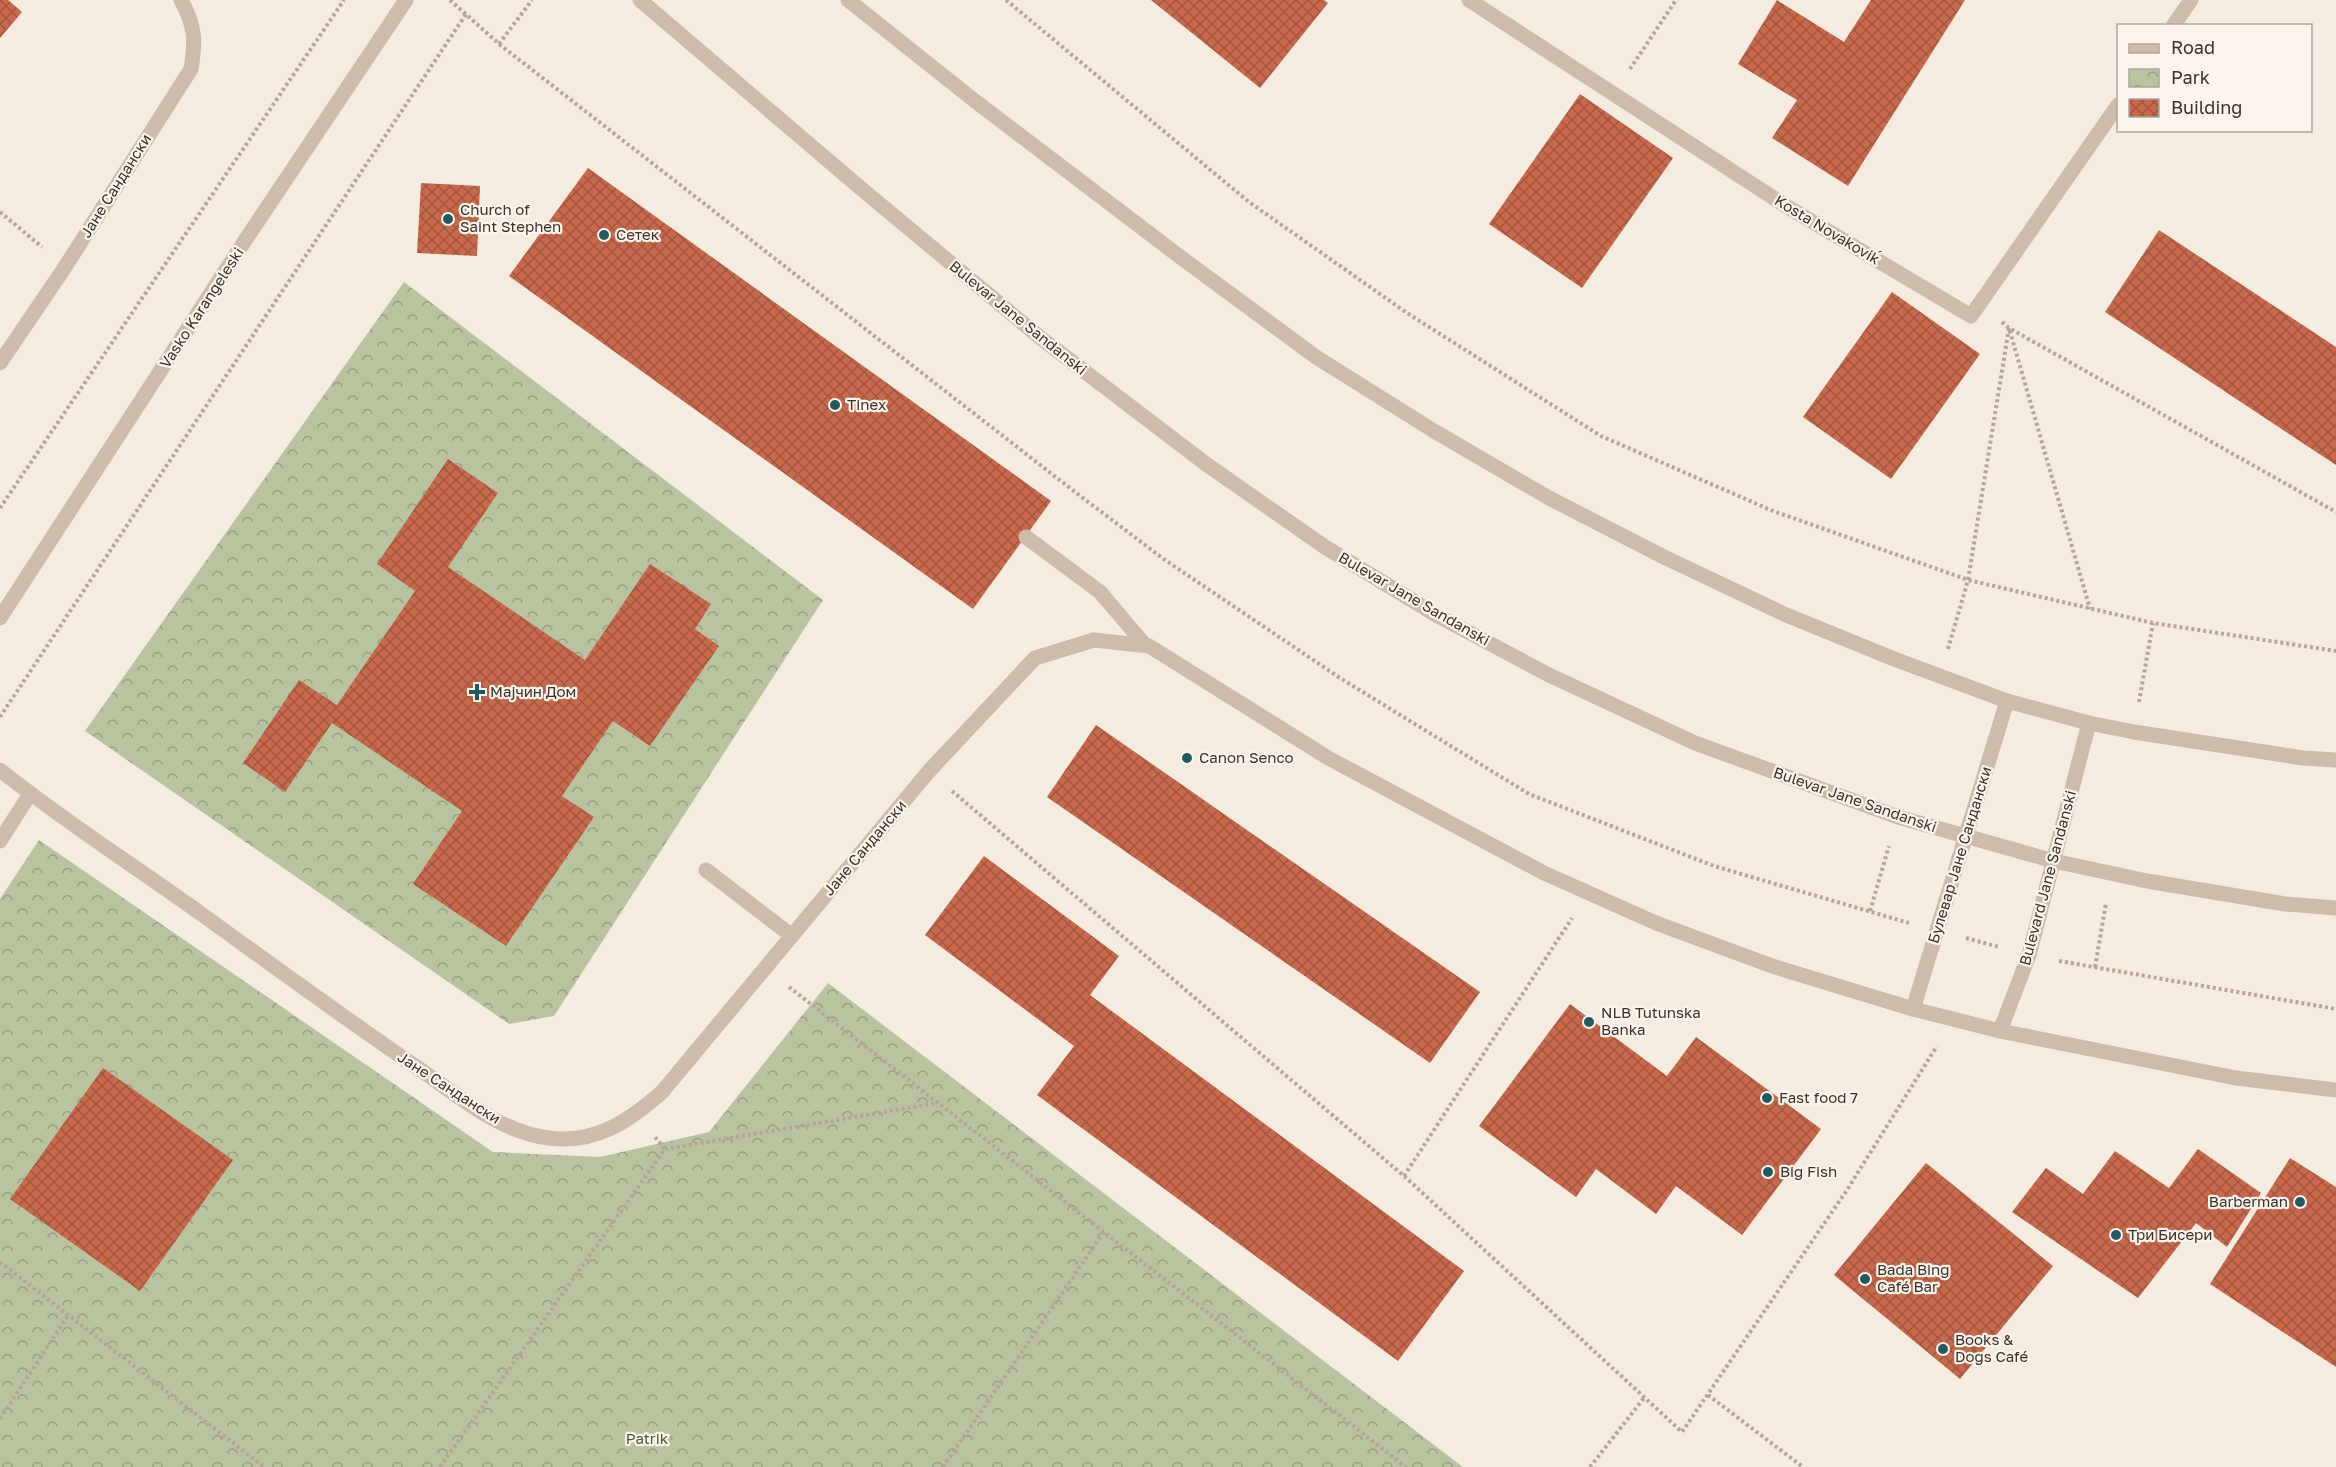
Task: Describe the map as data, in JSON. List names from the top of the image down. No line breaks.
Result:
{"streets":{"street":["Јане Сандански","Kosta Novakoviḱ","Vasko Karangeleski","Bulevar Jane Sandanski","Булевар Јане Сандански","Bulevard Jane Sandanski"]},"crossings":[["Bulevar Jane Sandanski","Булевар Јане Сандански"],["Bulevar Jane Sandanski","Bulevard Jane Sandanski"]],"parks":["Patrik"],"places":{"other":["Church of Saint Stephen","Сетек","Tinex","Canon Senco","NLB Tutunska Banka","Fast food 7","Big Fish","Barberman","Три Бисери","Bada Bing Café Bar","Books & Dogs Café"],"health":["Мајчин Дом"]},"legend":["Road","Park","Building"]}
